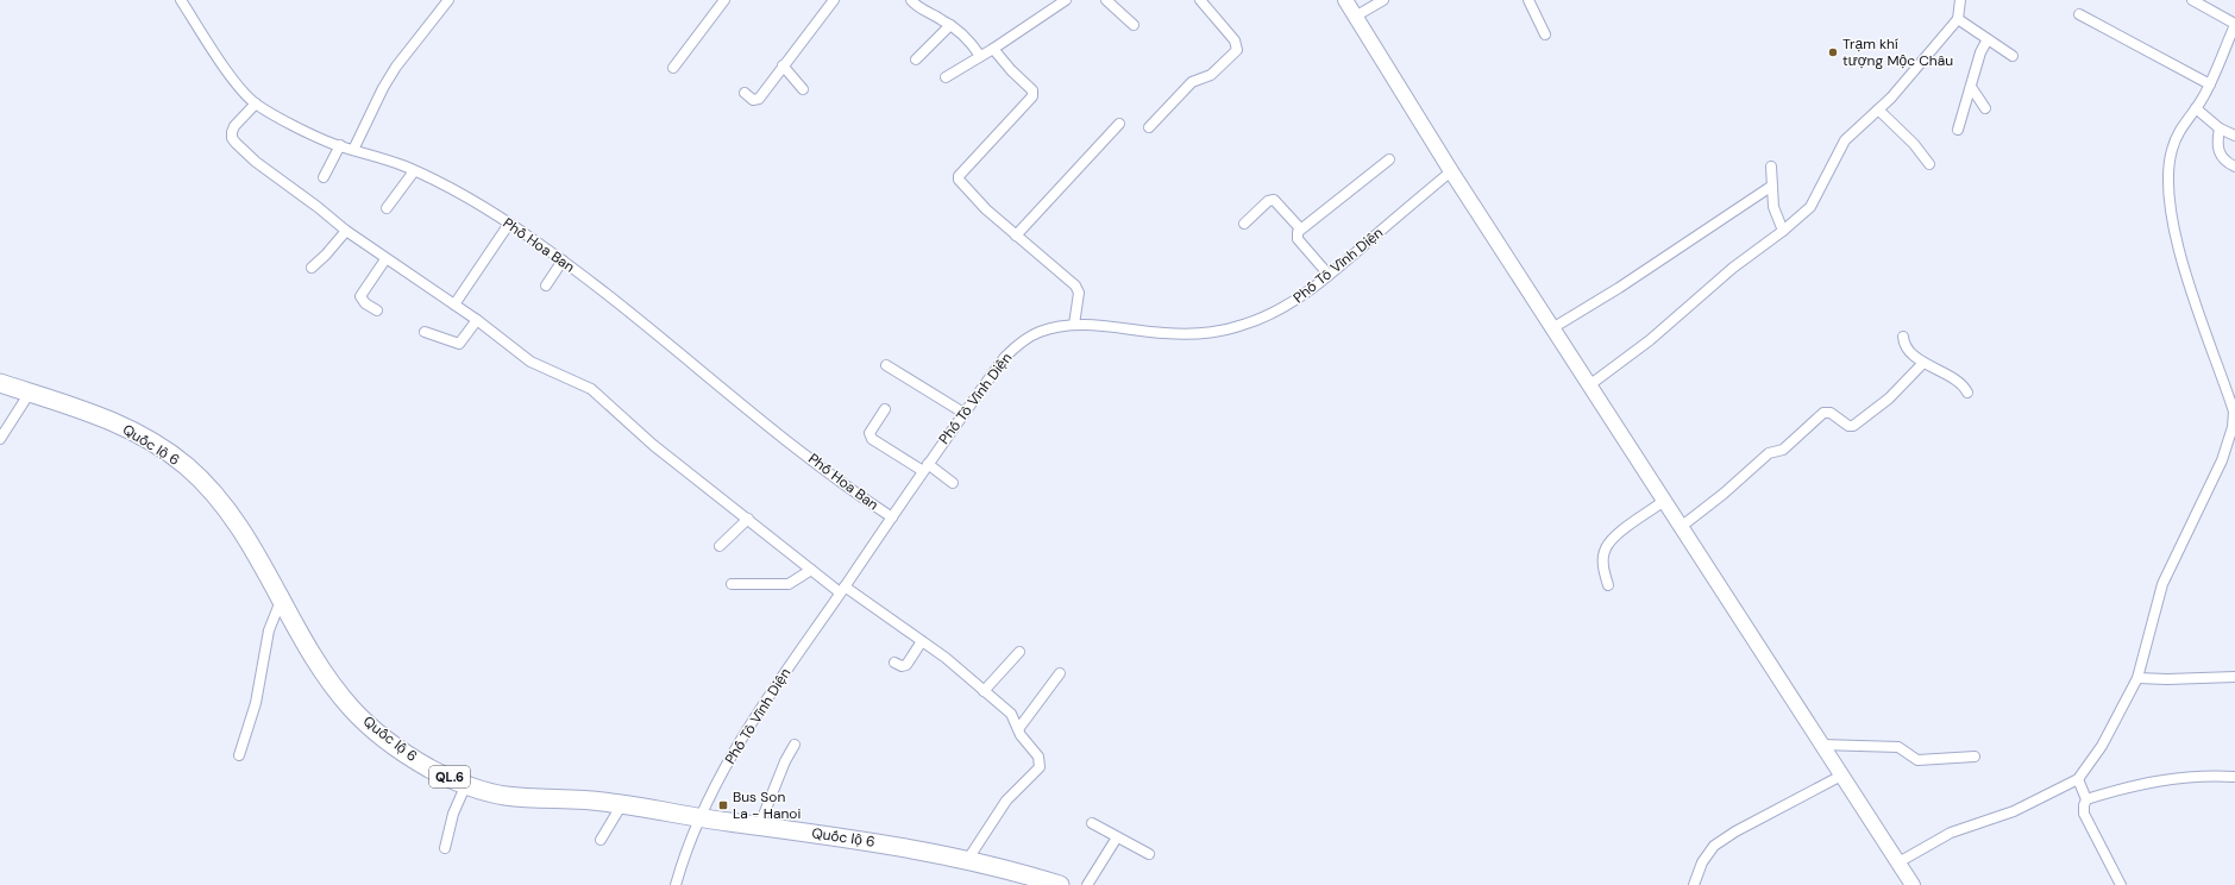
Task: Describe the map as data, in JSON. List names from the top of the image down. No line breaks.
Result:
{"streets":{"highway":["Quốc lộ 6","QL.6"],"street":["Phố Hoa Ban","Phố Tô Vĩnh Diện"]},"crossings":[["Phố Hoa Ban","Phố Tô Vĩnh Diện"],["Phố Tô Vĩnh Diện","Quốc lộ 6"]],"places":{"other":["Trạm khí tượng Mộc Châu"],"transit":["Bus Son La - Hanoi"]}}
